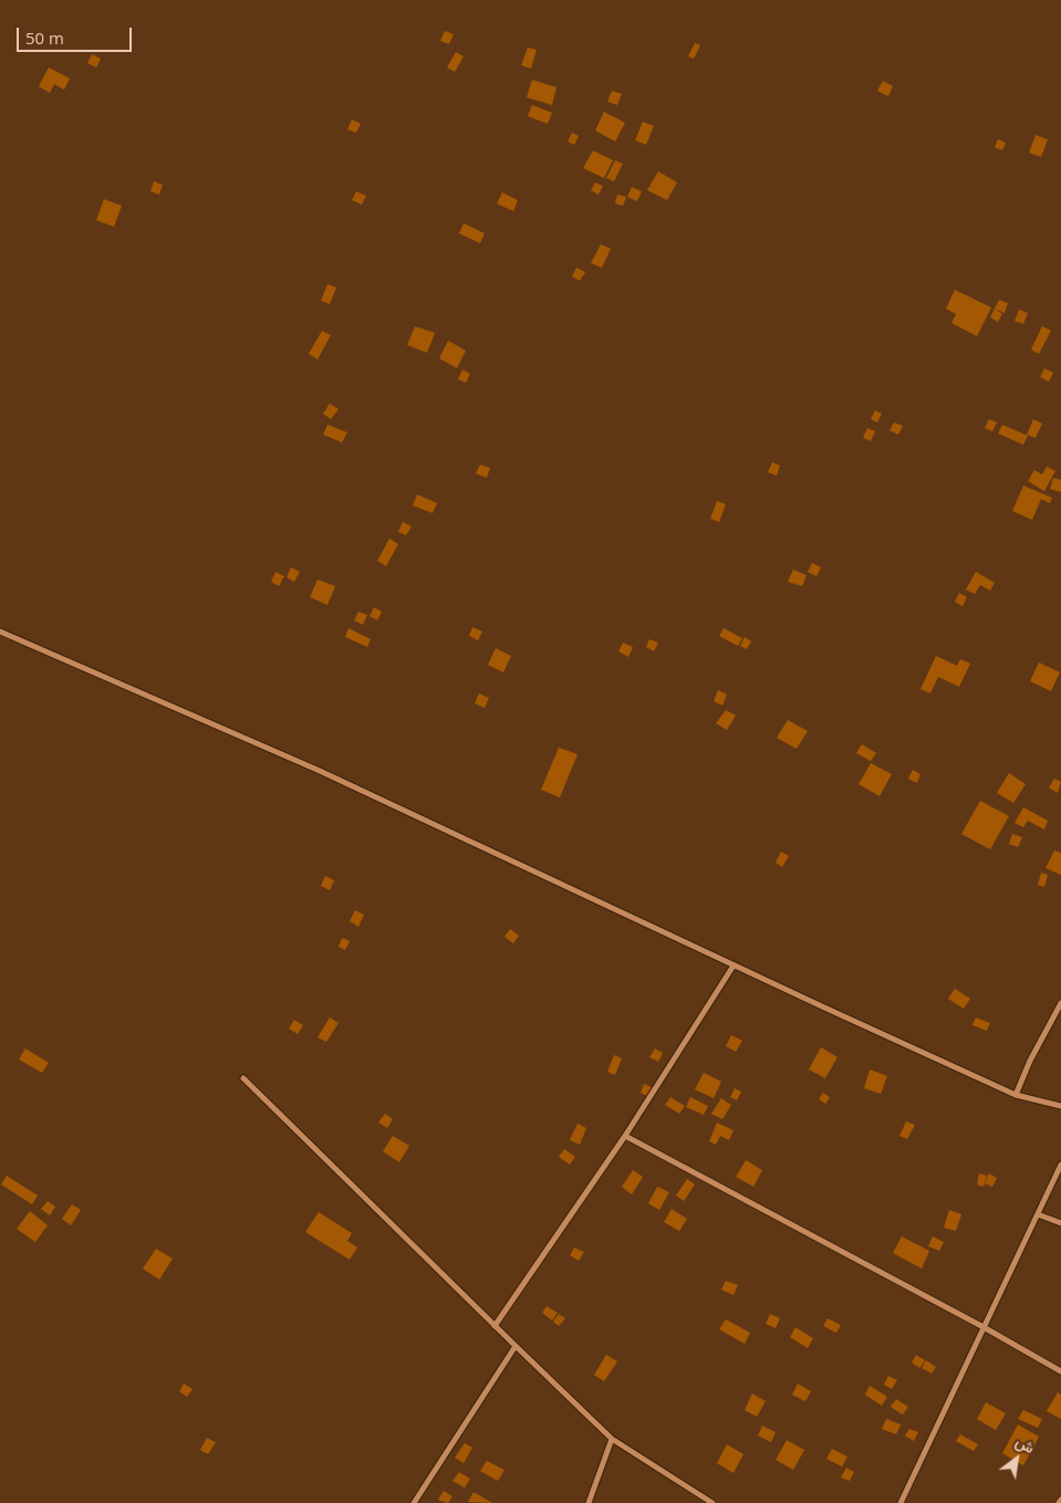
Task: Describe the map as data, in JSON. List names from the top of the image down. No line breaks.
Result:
{"scale_bar":"50 m","north":"top right"}
